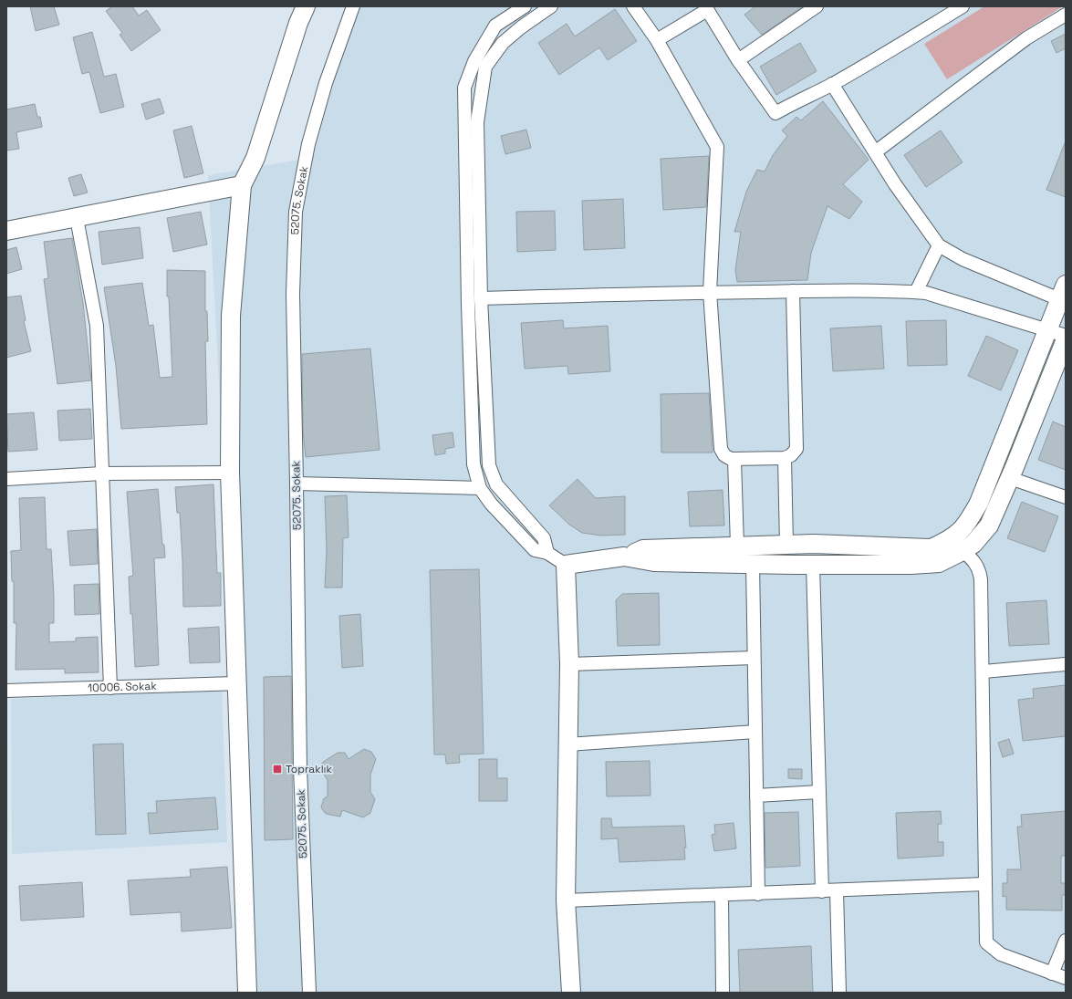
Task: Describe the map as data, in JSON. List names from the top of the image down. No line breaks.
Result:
{"streets":{"street":["52075. Sokak","10006. Sokak"]},"places":{"transit":["Topraklık"]}}
